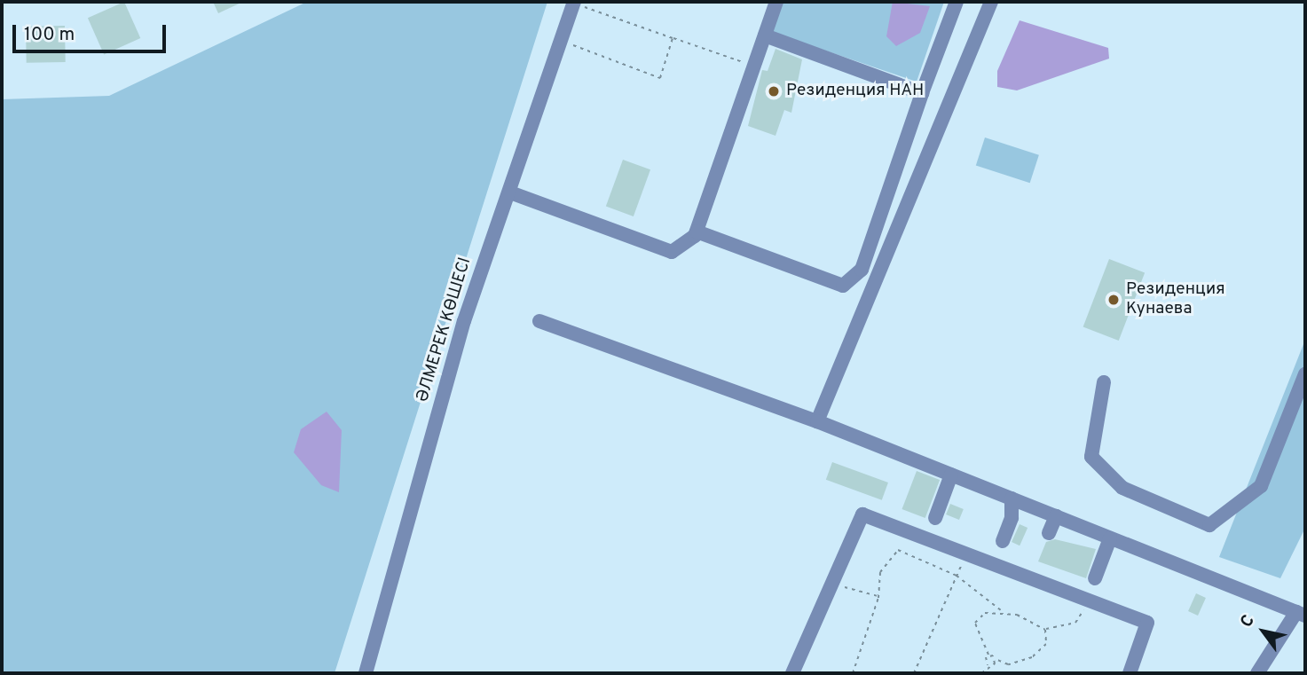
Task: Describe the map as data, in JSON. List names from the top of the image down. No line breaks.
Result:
{"streets":{"street":["ӘЛМЕРЕК КӨШЕСІ"]},"places":["Резиденция НАН","Резиденция Кунаева"],"scale_bar":"100 m","north":"top left"}
